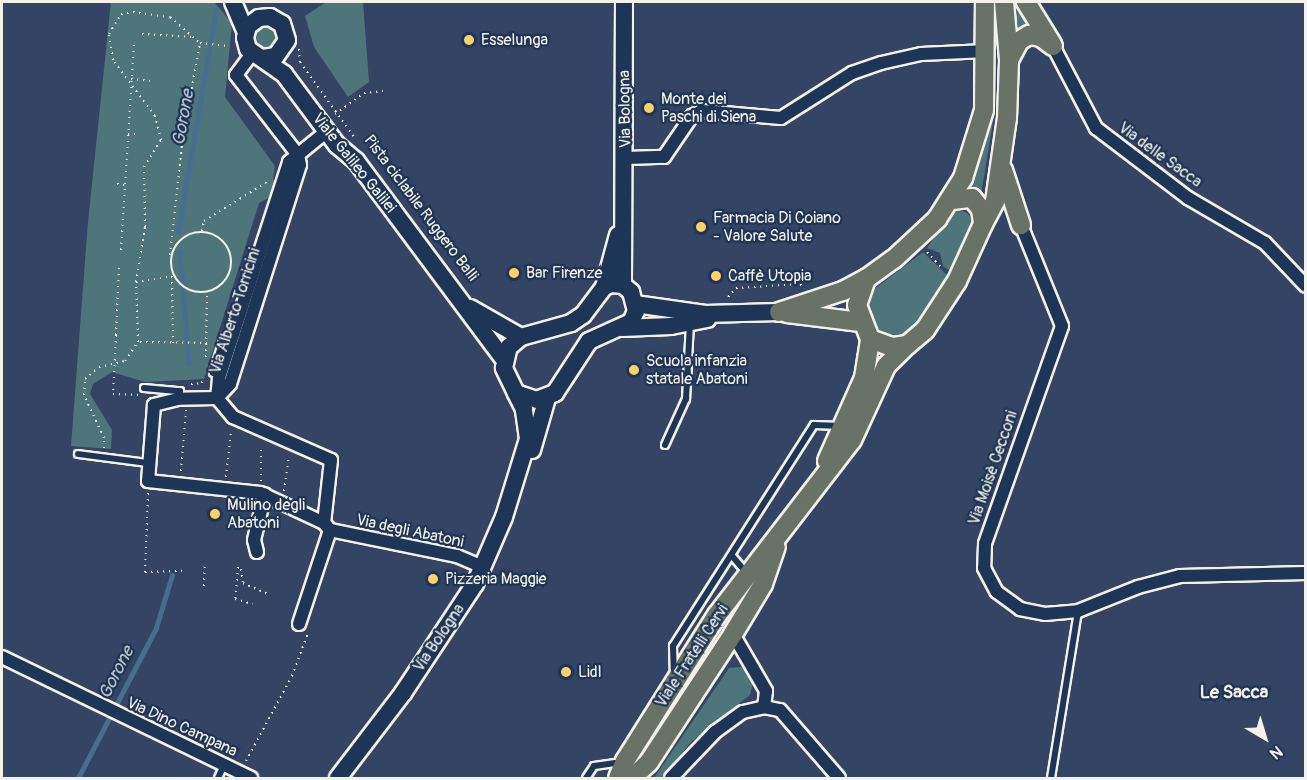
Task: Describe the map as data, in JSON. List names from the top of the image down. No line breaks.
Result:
{"streets":{"main road":["Via Bologna","Viale Galileo Galilei","Viale Fratelli Cervi"],"street":["Via delle Sacca","Via Alberto Torricini","Via Moisè Cecconi","Via degli Abatoni","Via Dino Campana"],"path":["Pista ciclabile Ruggero Balli"]},"crossings":[["Via Bologna","Via degli Abatoni"],["Via Alberto Torricini","Via degli Abatoni"]],"districts":["Le Sacca"],"water":["Gorone"],"places":["Esselunga","Monte dei Paschi di Siena","Farmacia Di Coiano - Valore Salute","Bar Firenze","Caffè Utopia","Scuola infanzia statale Abatoni","Mulino degli Abatoni","Pizzeria Maggie","Lidl"],"north":"bottom right"}
